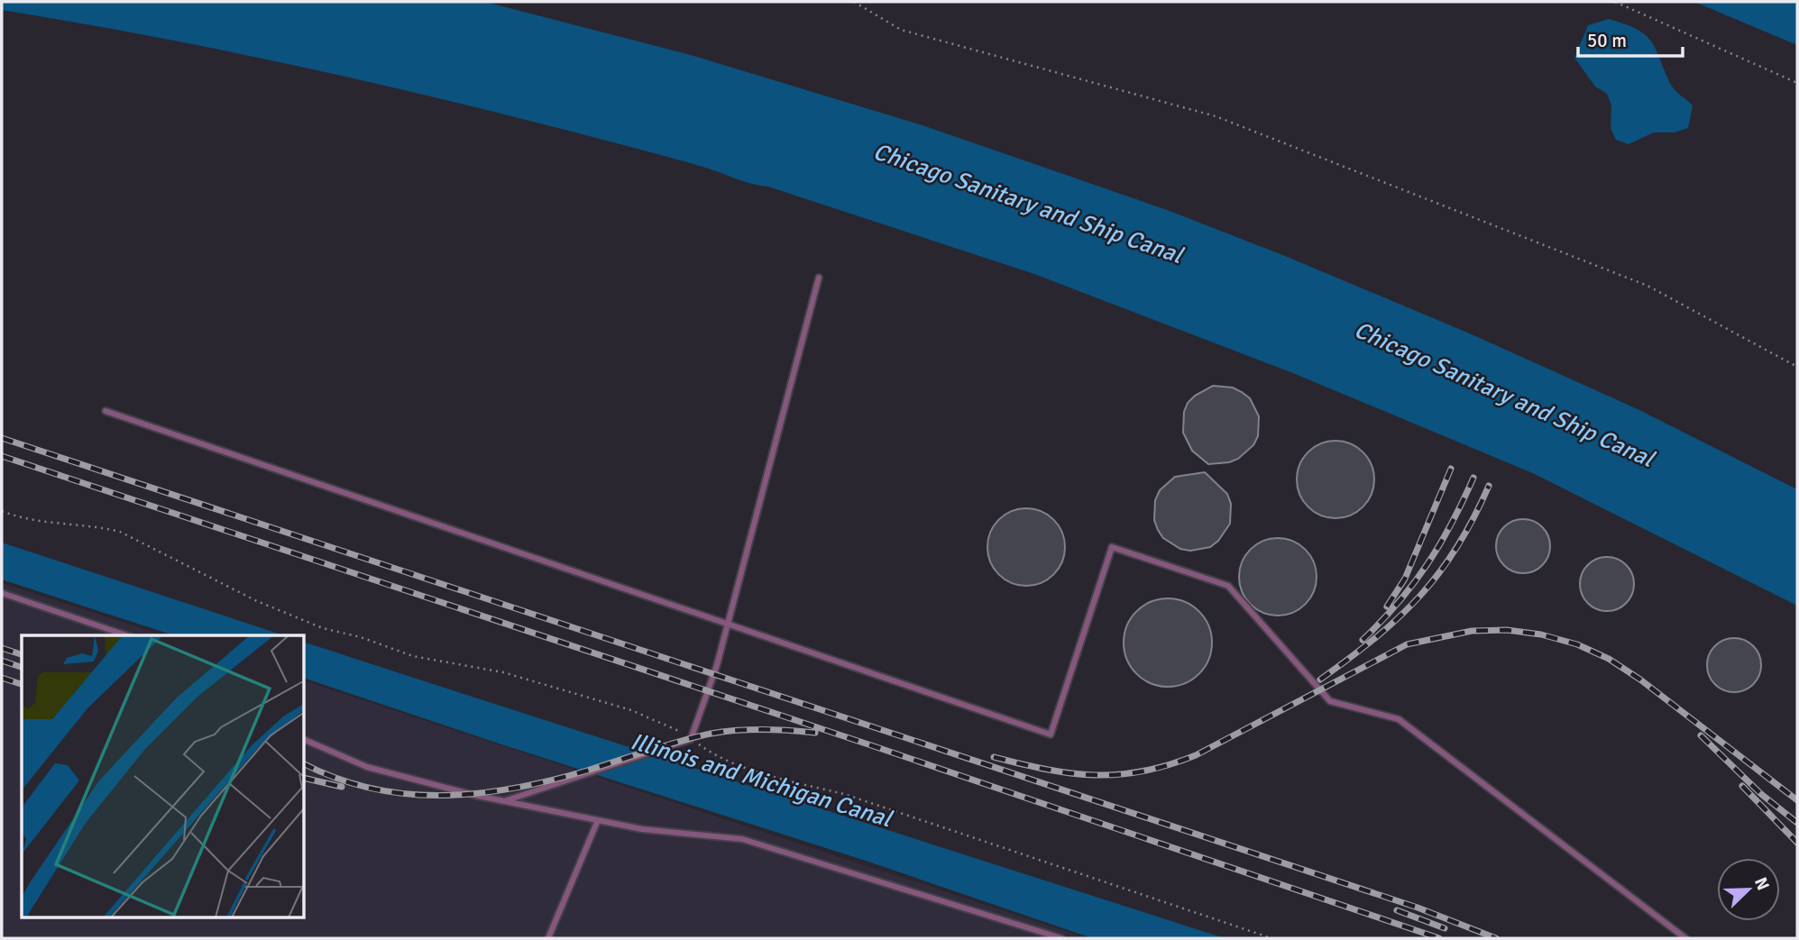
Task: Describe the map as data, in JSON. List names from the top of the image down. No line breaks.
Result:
{"water":["Chicago Sanitary and Ship Canal","Illinois and Michigan Canal"],"scale_bar":"50 m","north":"top right"}
